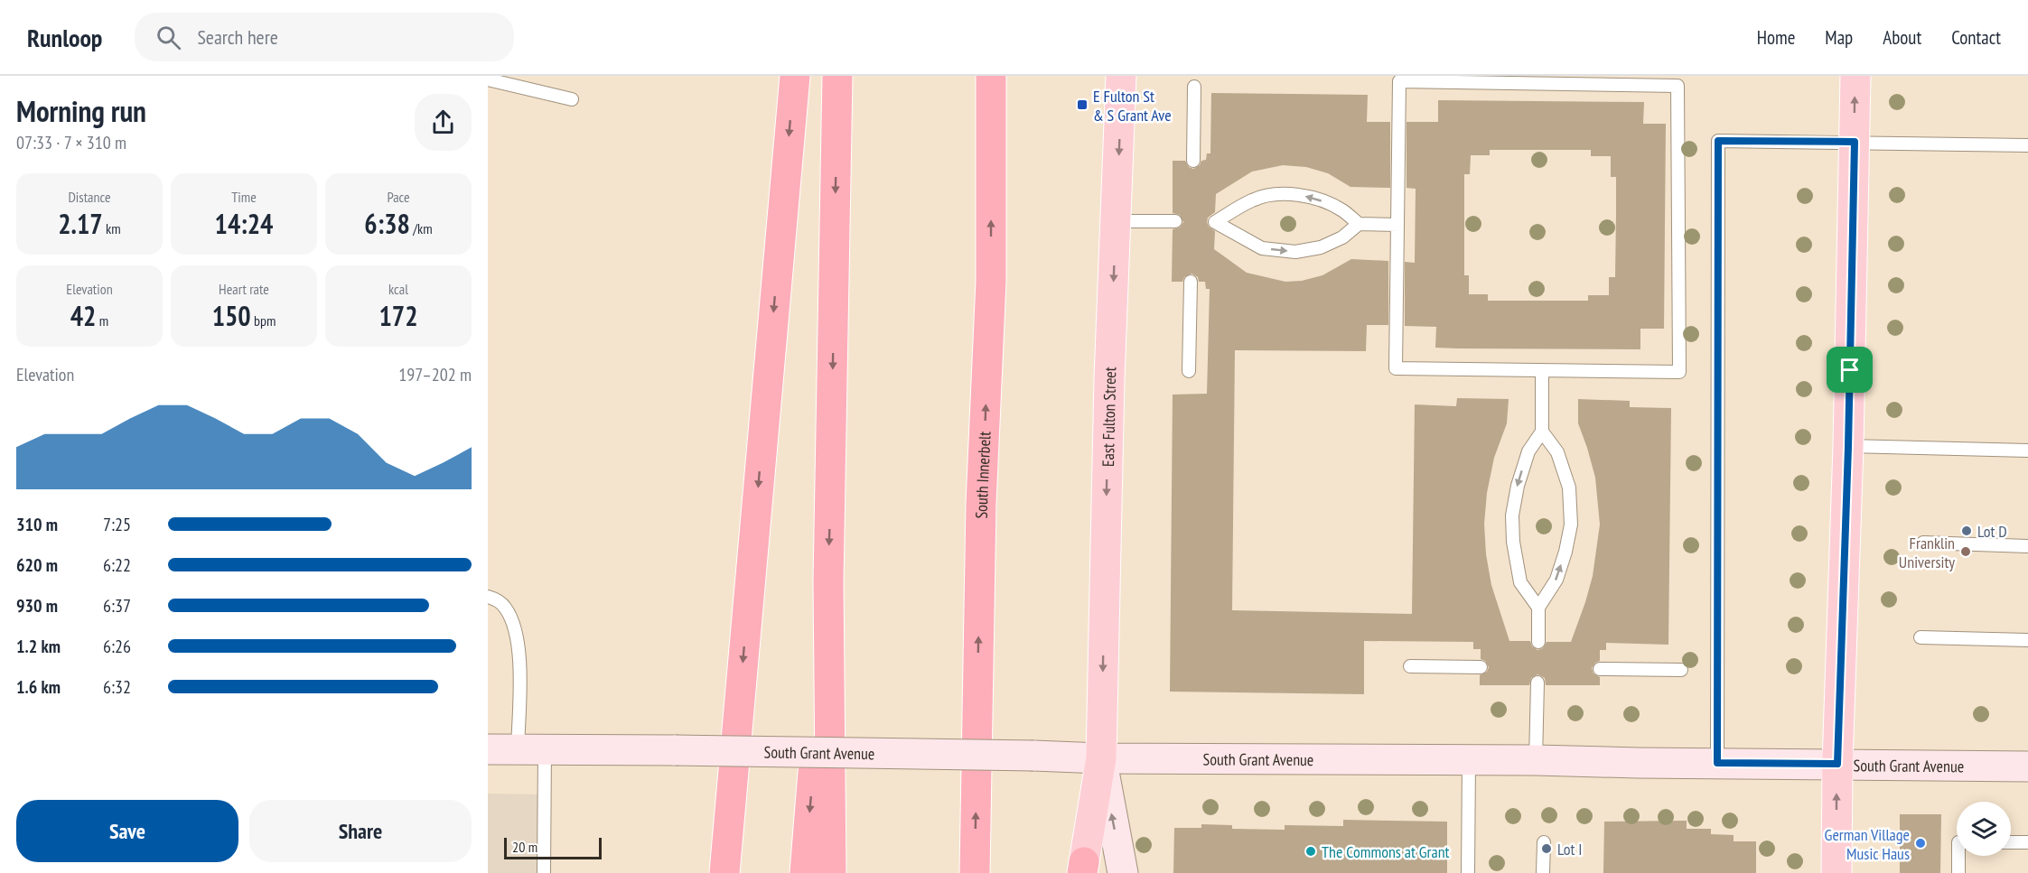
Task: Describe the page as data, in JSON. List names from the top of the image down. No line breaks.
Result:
{"streets":{"highway":["South Innerbelt"],"main road":["East Fulton Street"],"street":["South Grant Avenue"]},"crossings":[["East Fulton Street","South Grant Avenue"]],"places":{"transit":["E Fulton St & S Grant Ave"],"other":["Lot D","Franklin University","German Village Music Haus","Lot I","The Commons at Grant"]},"scale_bar":"20 m","page":{"header":"Runloop","search":"Search here","nav":["Home","Map","About","Contact"],"heading":["Morning run","07:33 · 7 × 310 m"],"stats":[["Distance","2.17 km"],["Time","14:24"],["Pace","6:38 /km"],["Elevation","42 m"],["Heart rate","150 bpm"],["kcal","172"]],"chart":["Elevation","197–202 m"],"list":[{"name":"310 m","note":"7:25"},{"name":"620 m","note":"6:22"},{"name":"930 m","note":"6:37"},{"name":"1.2 km","note":"6:26"},{"name":"1.6 km","note":"6:32"}],"buttons":["Save","Share"],"scale":"20 m"}}
